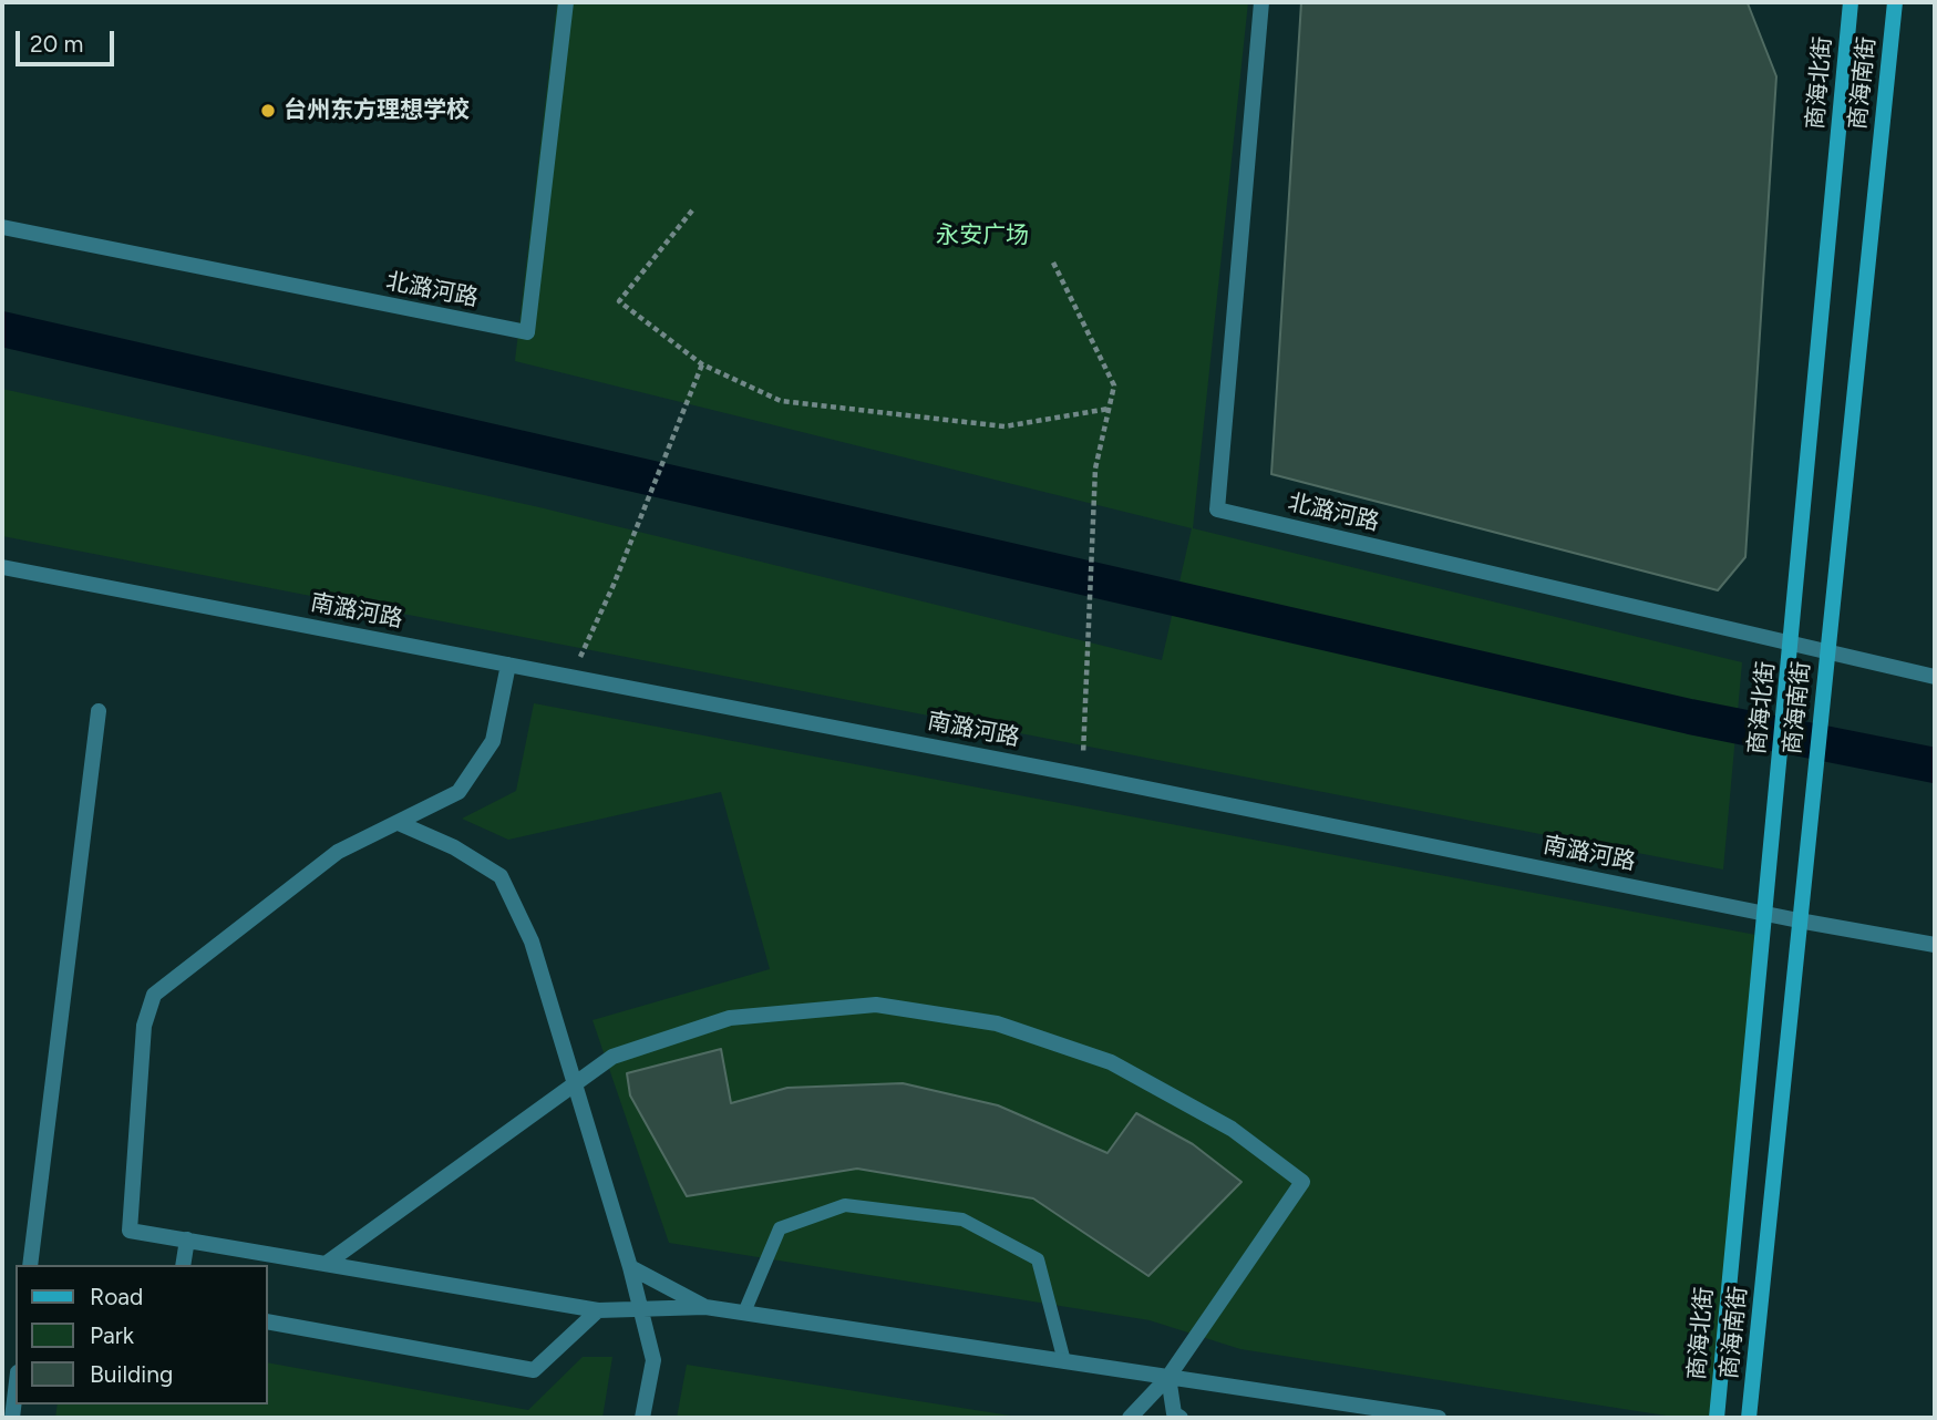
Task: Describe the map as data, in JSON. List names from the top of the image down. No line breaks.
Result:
{"streets":{"main road":["商海北街","商海南街"],"street":["北潞河路","南潞河路"]},"crossings":[["商海北街","北潞河路"],["商海北街","南潞河路"],["商海南街","北潞河路"],["商海南街","南潞河路"]],"parks":["永安广场"],"places":["台州东方理想学校"],"legend":["Road","Park","Building"],"scale_bar":"20 m"}
